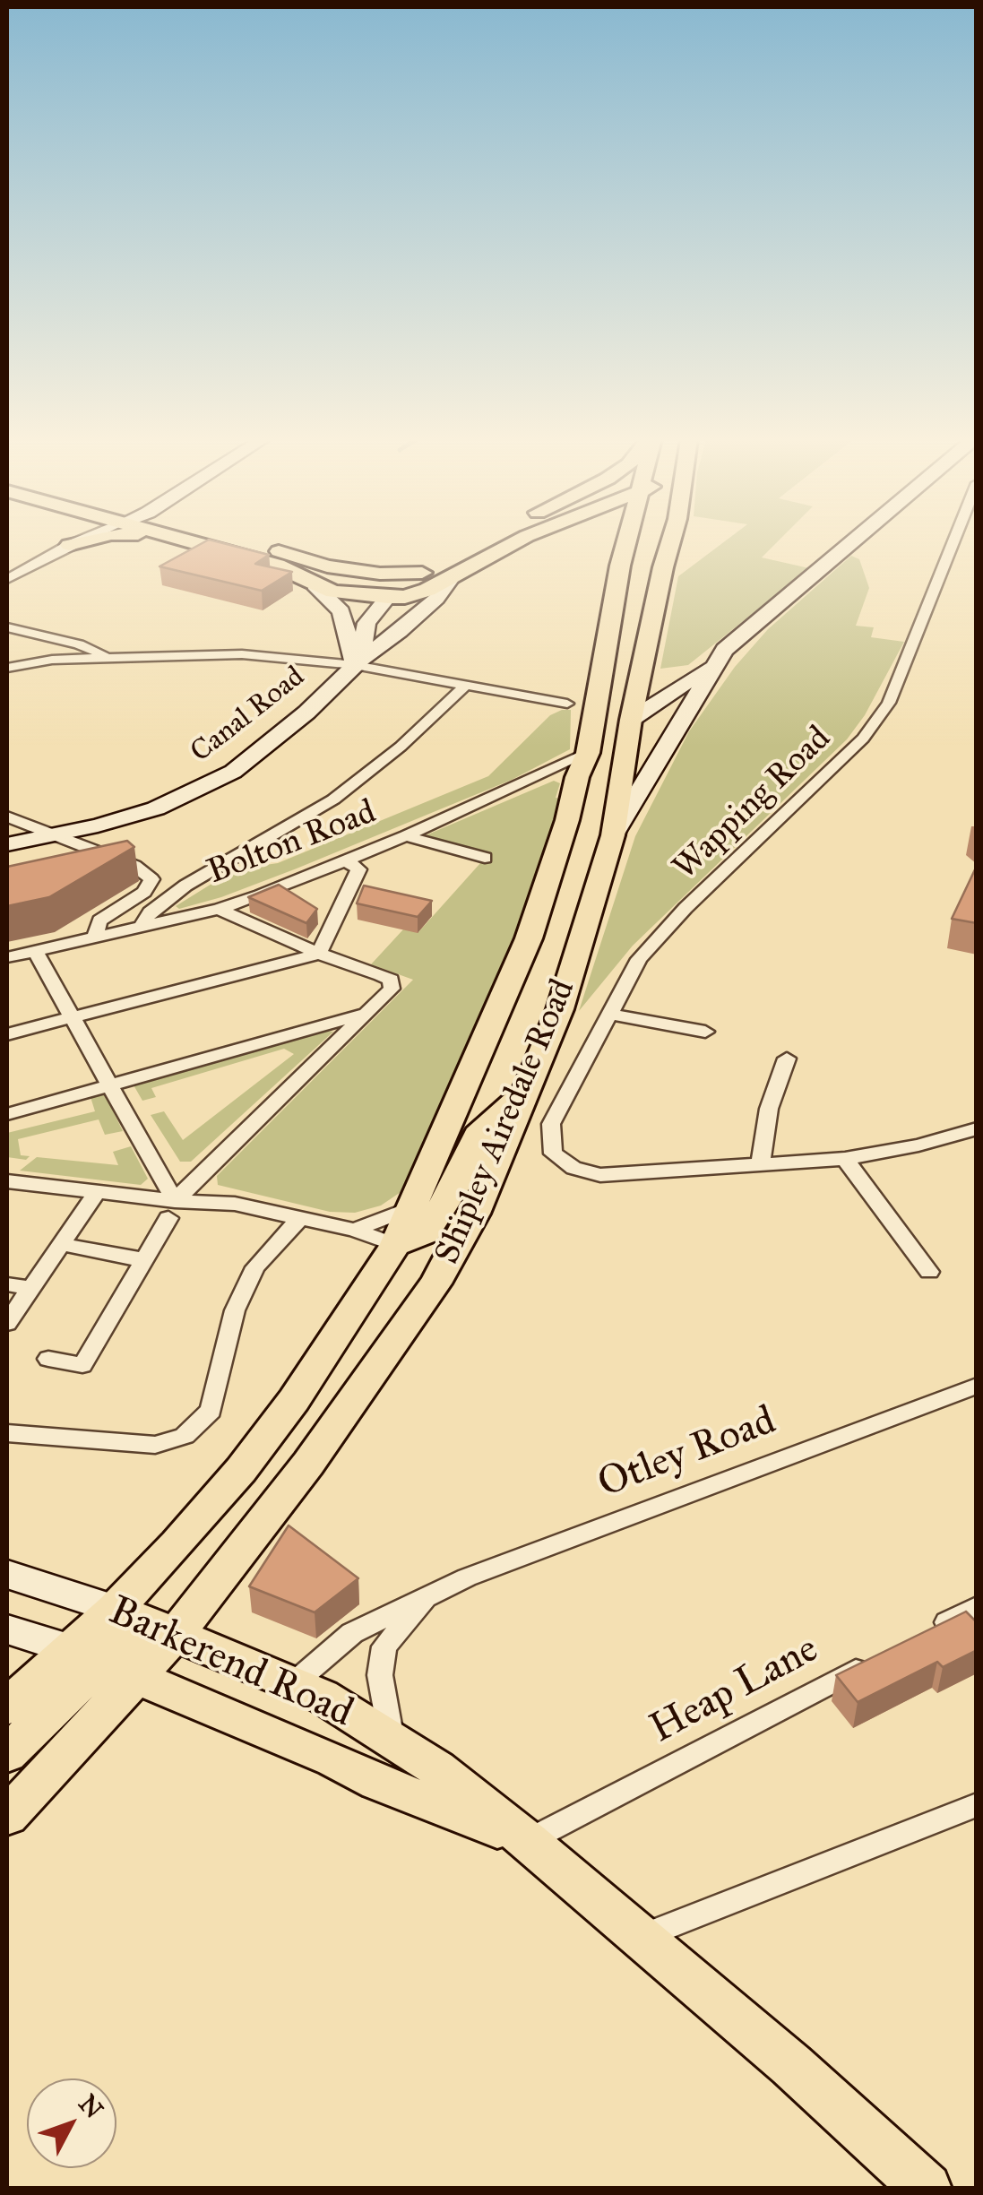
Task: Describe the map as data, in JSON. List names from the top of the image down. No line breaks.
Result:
{"streets":{"main road":["Canal Road","Shipley Airedale Road","Barkerend Road"],"street":["Wapping Road","Bolton Road","Otley Road","Heap Lane"]},"crossings":[["Bolton Road","Shipley Airedale Road"],["Shipley Airedale Road","Barkerend Road"],["Otley Road","Barkerend Road"],["Barkerend Road","Heap Lane"]],"north":"top right"}
